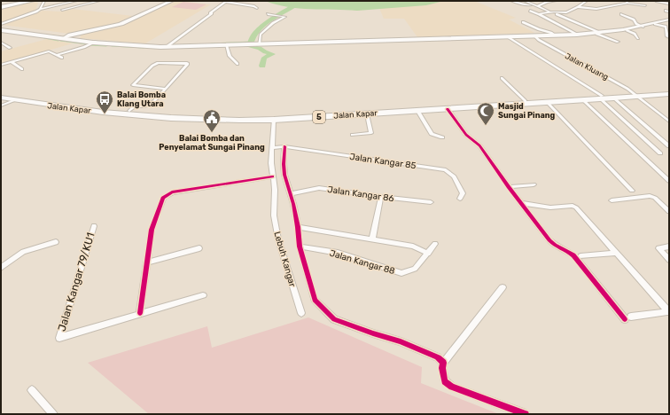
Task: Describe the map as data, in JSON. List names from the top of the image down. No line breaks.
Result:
{"streets":{"highway":["Jalan Kapar","5"],"street":["Jalan Kluang","Jalan Kangar 85","Jalan Kangar 86","Lebuh Kangar","Jalan Kangar 88","Jalan Kangar 79/KU1"]},"crossings":[["Jalan Kluang","Jalan Kapar"],["Jalan Kapar","Lebuh Kangar"]],"places":{"bus stop":["Balai Bomba Klang Utara"],"mosque":["Masjid Sungai Pinang"],"public building":["Balai Bomba dan Penyelamat Sungai Pinang"]}}
